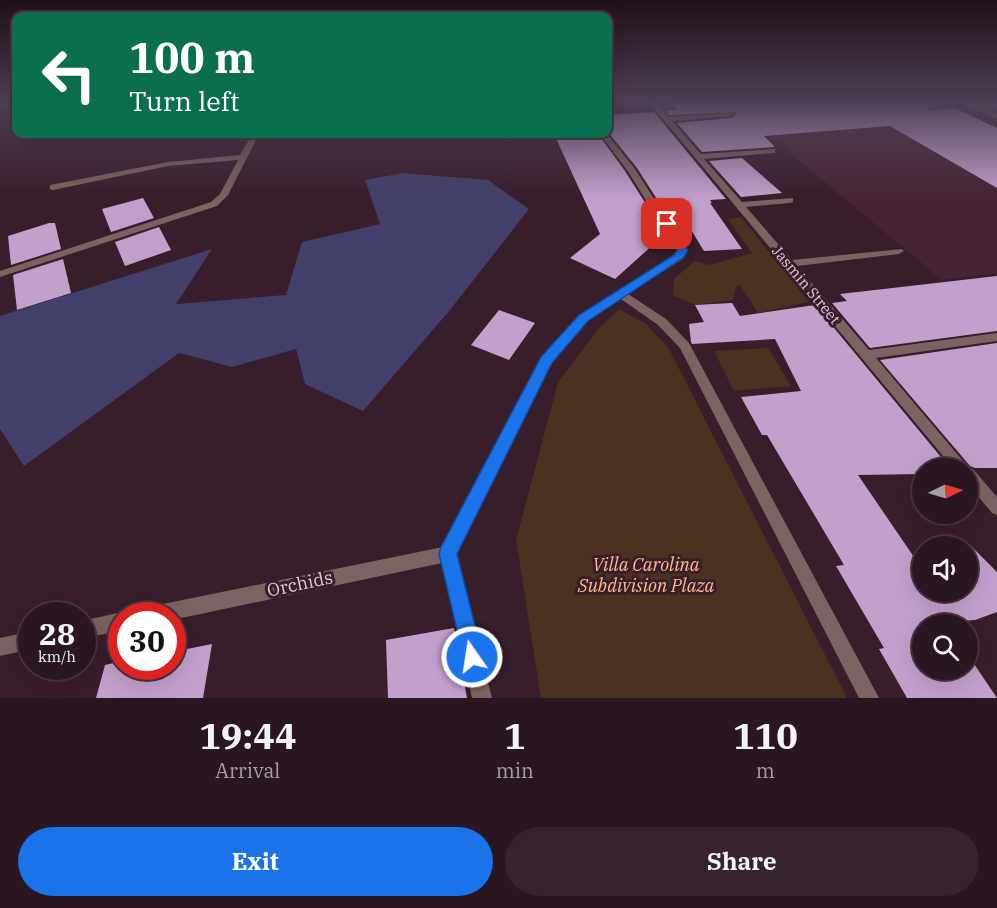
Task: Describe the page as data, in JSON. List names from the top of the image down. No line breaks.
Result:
{"streets":{"street":["Jasmin Street","Orchids"]},"parks":["Villa Carolina Subdivision Plaza"],"north":"right","page":{"turn":["100 m","Turn left"],"speed":"28 km/h","limit":"30","eta":["19:44","Arrival","1","min","110","m"],"buttons":["Exit","Share"]}}
